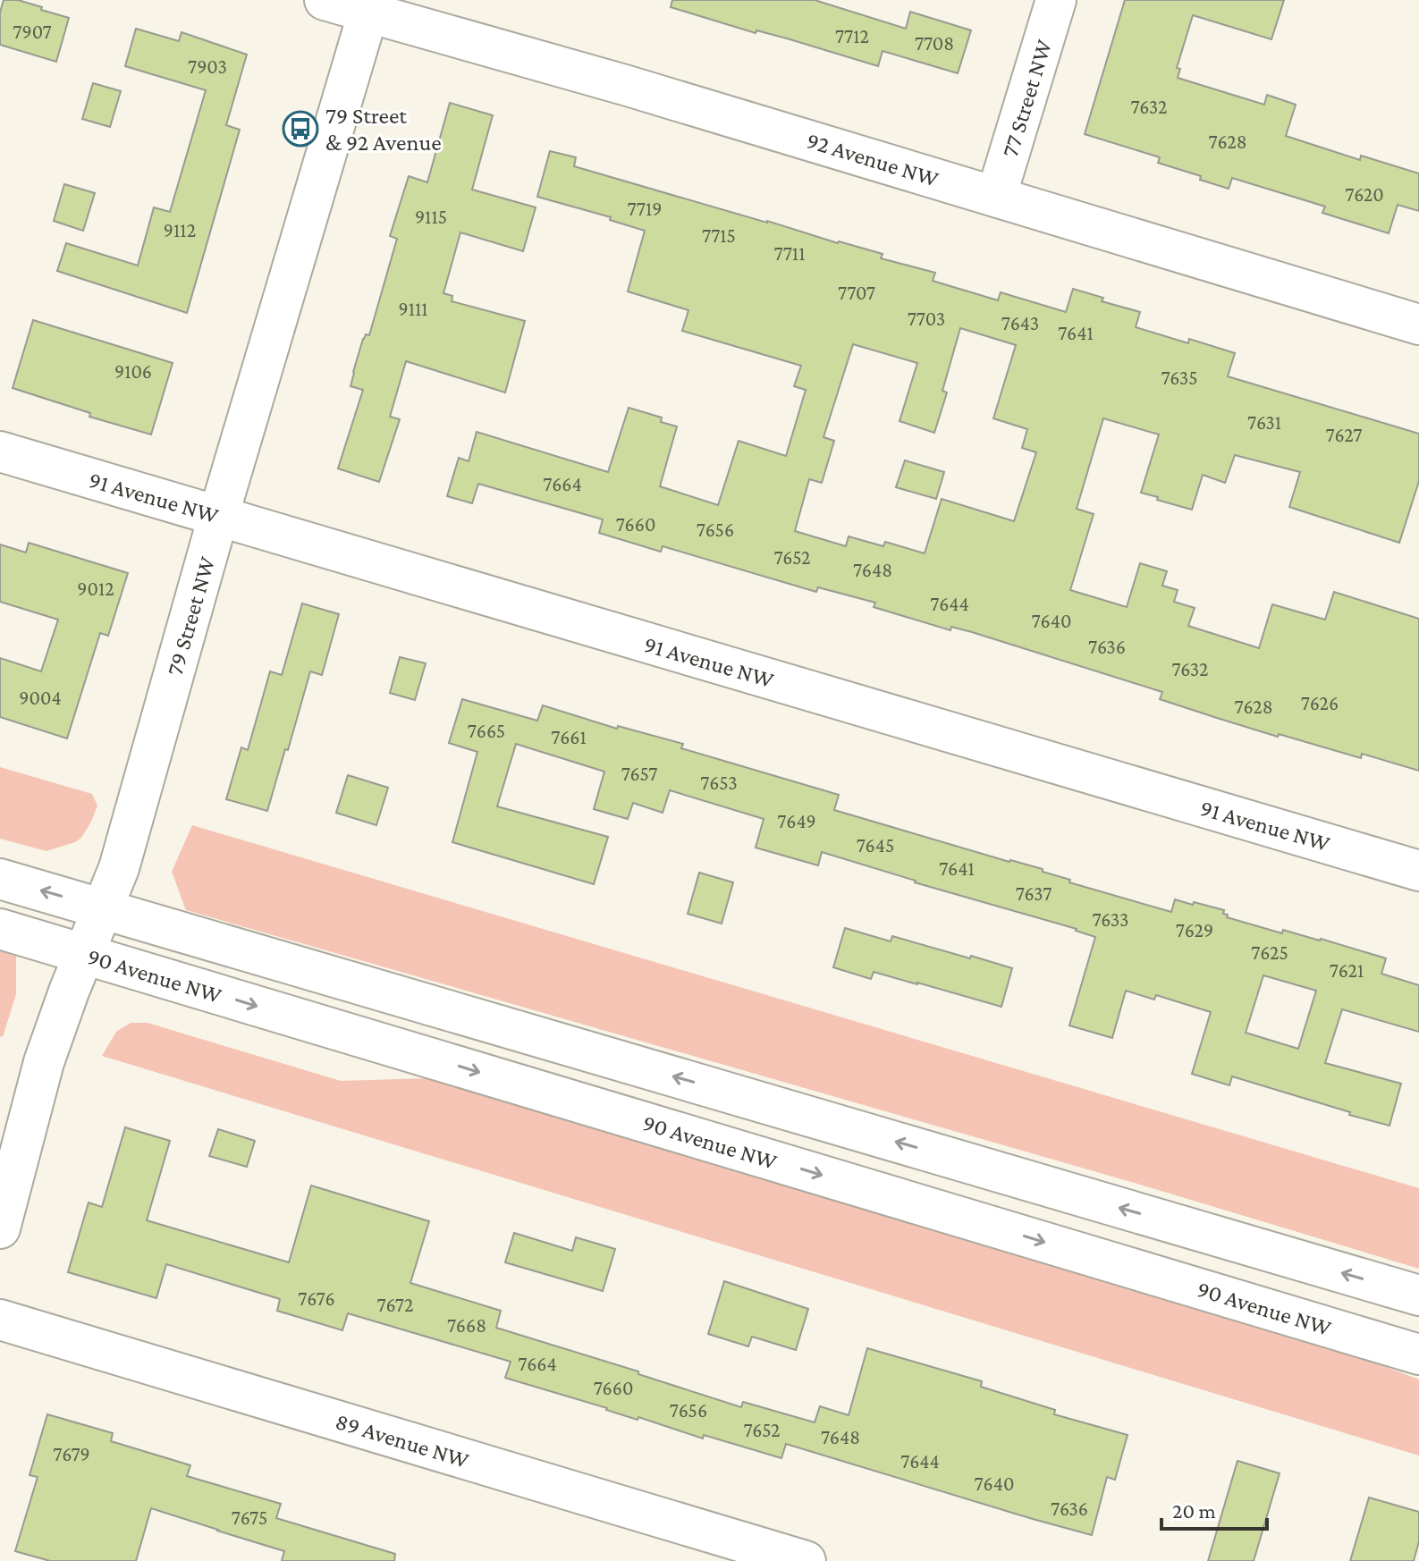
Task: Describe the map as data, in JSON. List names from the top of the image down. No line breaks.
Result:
{"streets":{"street":["77 Street NW","92 Avenue NW","91 Avenue NW","79 Street NW","90 Avenue NW","89 Avenue NW"]},"crossings":[["77 Street NW","92 Avenue NW"],["92 Avenue NW","79 Street NW"],["91 Avenue NW","79 Street NW"],["79 Street NW","90 Avenue NW"]],"places":{"bus stop":["79 Street & 92 Avenue"]},"house_numbers":["7907","7712","7708","7903","7632","7628","7620","7719","9115","9112","7715","7711","7707","9111","7703","7643","7641","9106","7635","7631","7627","7664","7660","7656","7652","7648","9012","7644","7640","7636","7632","9004","7626","7628","7665","7661","7657","7653","7649","7645","7641","7637","7633","7629","7625","7621","7676","7672","7668","7664","7660","7656","7652","7648","7679","7644","7640","7636","7675"],"scale_bar":"20 m"}
